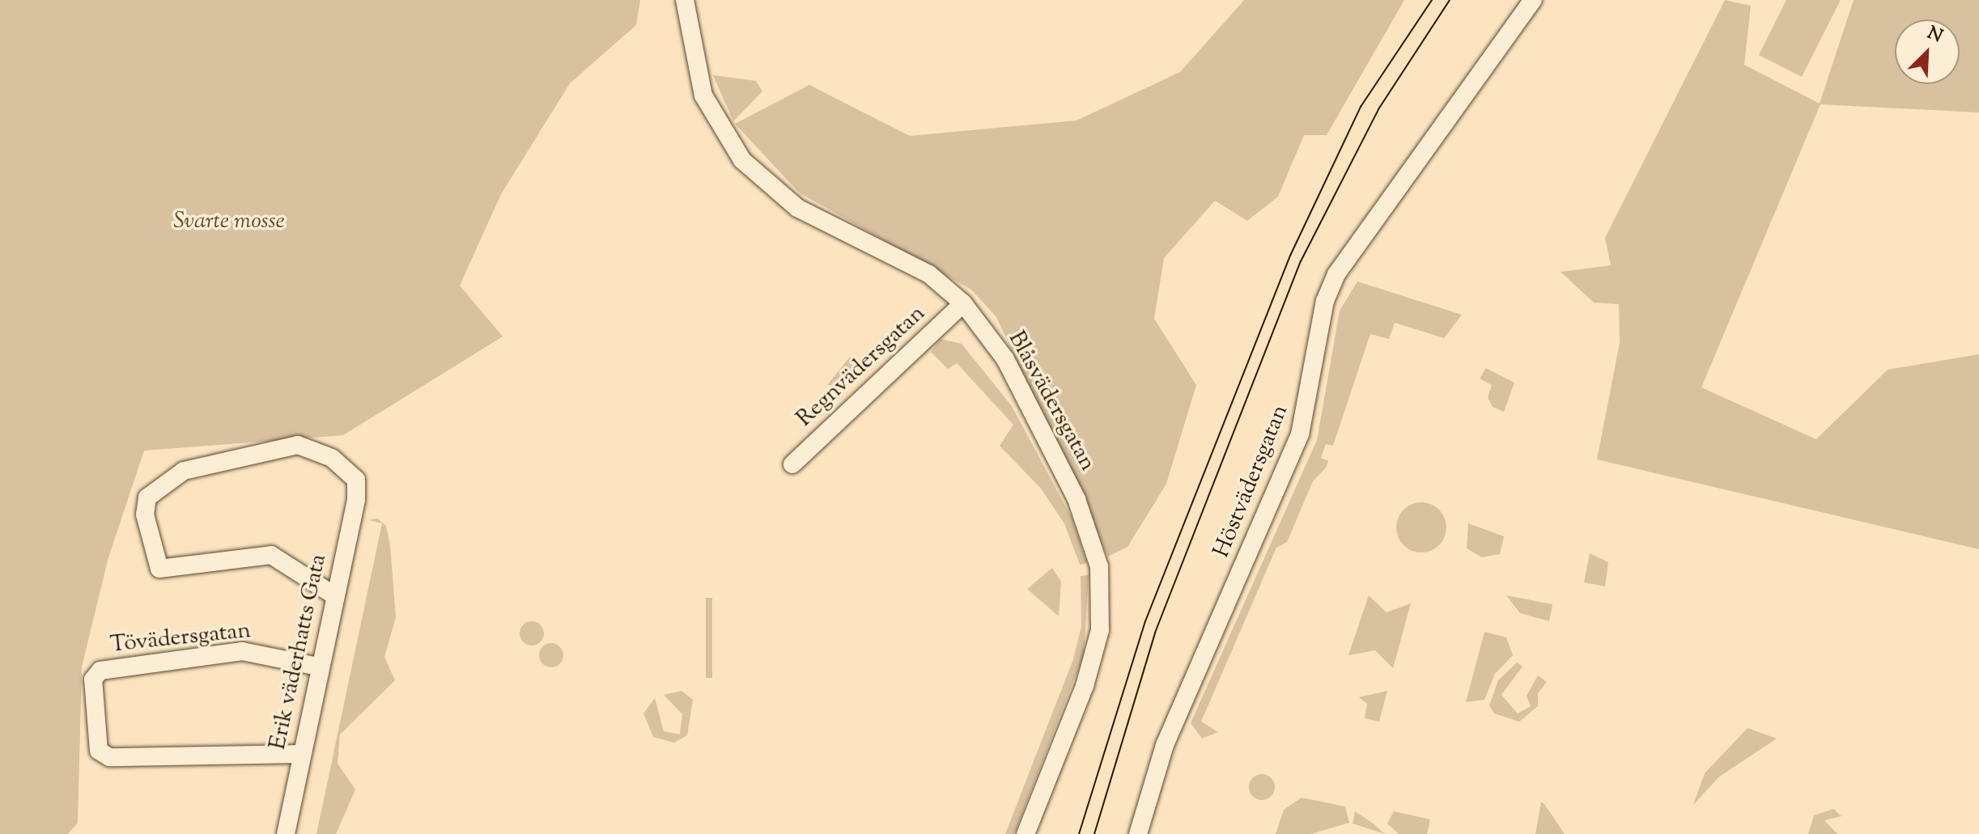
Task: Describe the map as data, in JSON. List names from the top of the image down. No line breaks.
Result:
{"streets":{"street":["Regnvädersgatan","Blåsvädersgatan","Höstvädersgatan","Tövädersgatan","Erik väderhatts Gata"]},"crossings":[["Regnvädersgatan","Blåsvädersgatan"],["Tövädersgatan","Erik väderhatts Gata"]],"parks":["Svarte mosse"],"north":"top right"}
